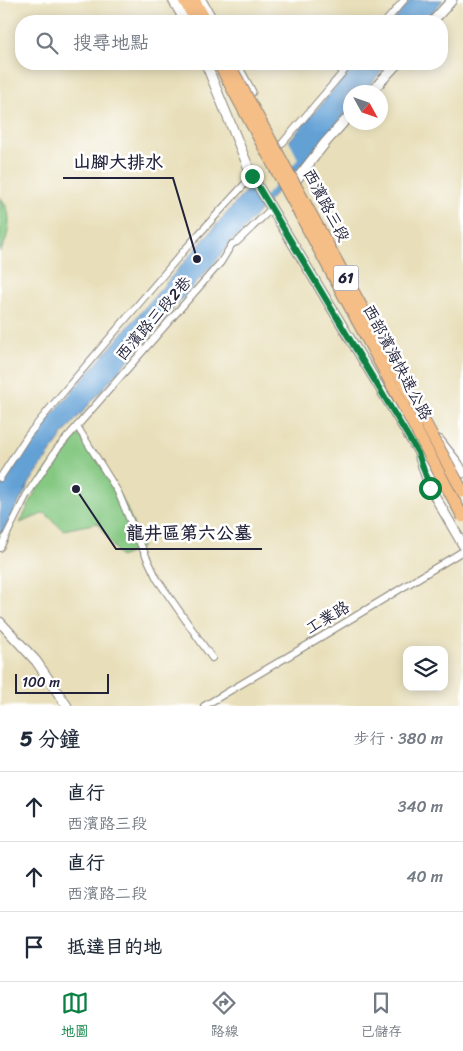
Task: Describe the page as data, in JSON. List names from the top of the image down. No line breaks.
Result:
{"streets":{"highway":["61","西部濱海快速公路"],"street":["西濱路三段","西濱路三段2巷","工業路"]},"crossings":[["西濱路三段","西濱路三段2巷"]],"places":["山腳大排水","龍井區第六公墓"],"scale_bar":"100 m","north":"bottom right","page":{"search":"搜尋地點","scale":"100 m","heading":["5 分鐘","步行 · 380 m"],"list":[["直行","西濱路三段","340 m"],["直行","西濱路二段","40 m"],"抵達目的地"],"nav":["地圖","路線","已儲存"]}}
